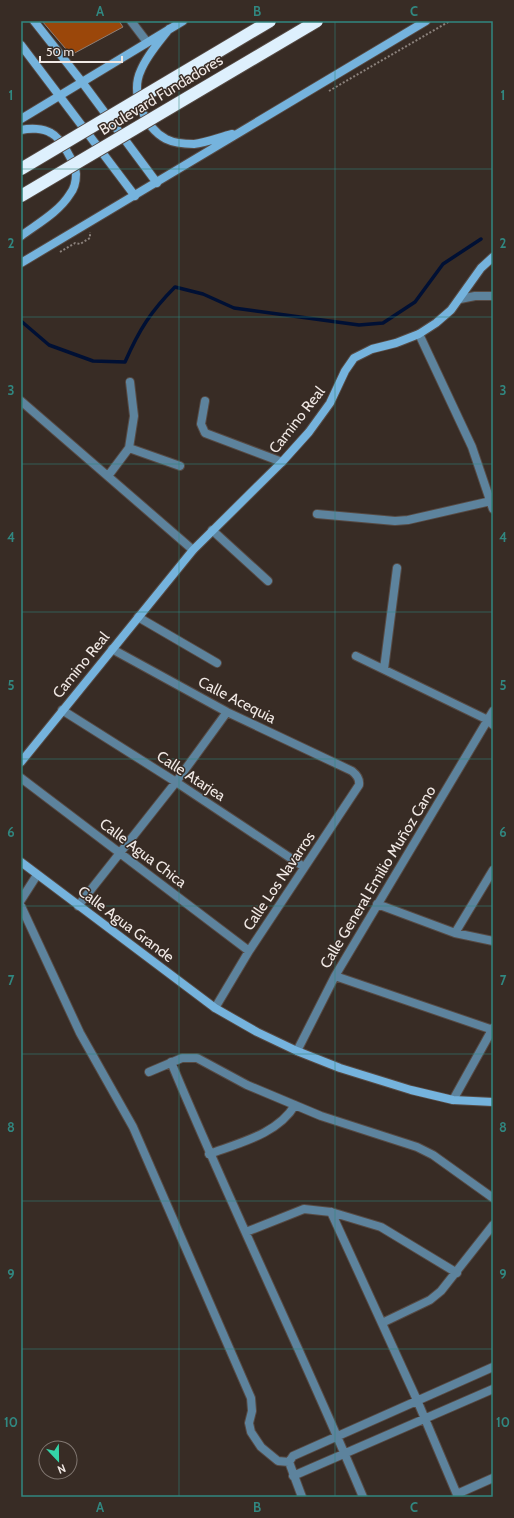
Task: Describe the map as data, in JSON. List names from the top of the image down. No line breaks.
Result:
{"streets":{"highway":["Boulevard Fundadores"],"street":["Camino Real","Calle Acequia","Calle Atarjea","Calle Agua Chica","Calle General Emilio Muñoz Cano","Calle Los Navarros","Calle Agua Grande"]},"crossings":[["Camino Real","Calle Acequia"],["Camino Real","Calle Atarjea"],["Calle Acequia","Calle Los Navarros"],["Calle Atarjea","Calle Los Navarros"],["Calle Agua Chica","Calle Los Navarros"],["Calle General Emilio Muñoz Cano","Calle Agua Grande"],["Calle Los Navarros","Calle Agua Grande"]],"scale_bar":"50 m","north":"bottom","grid":{"columns":["A","B","C"],"rows":["1","2","3","4","5","6","7","8","9","10"]}}
